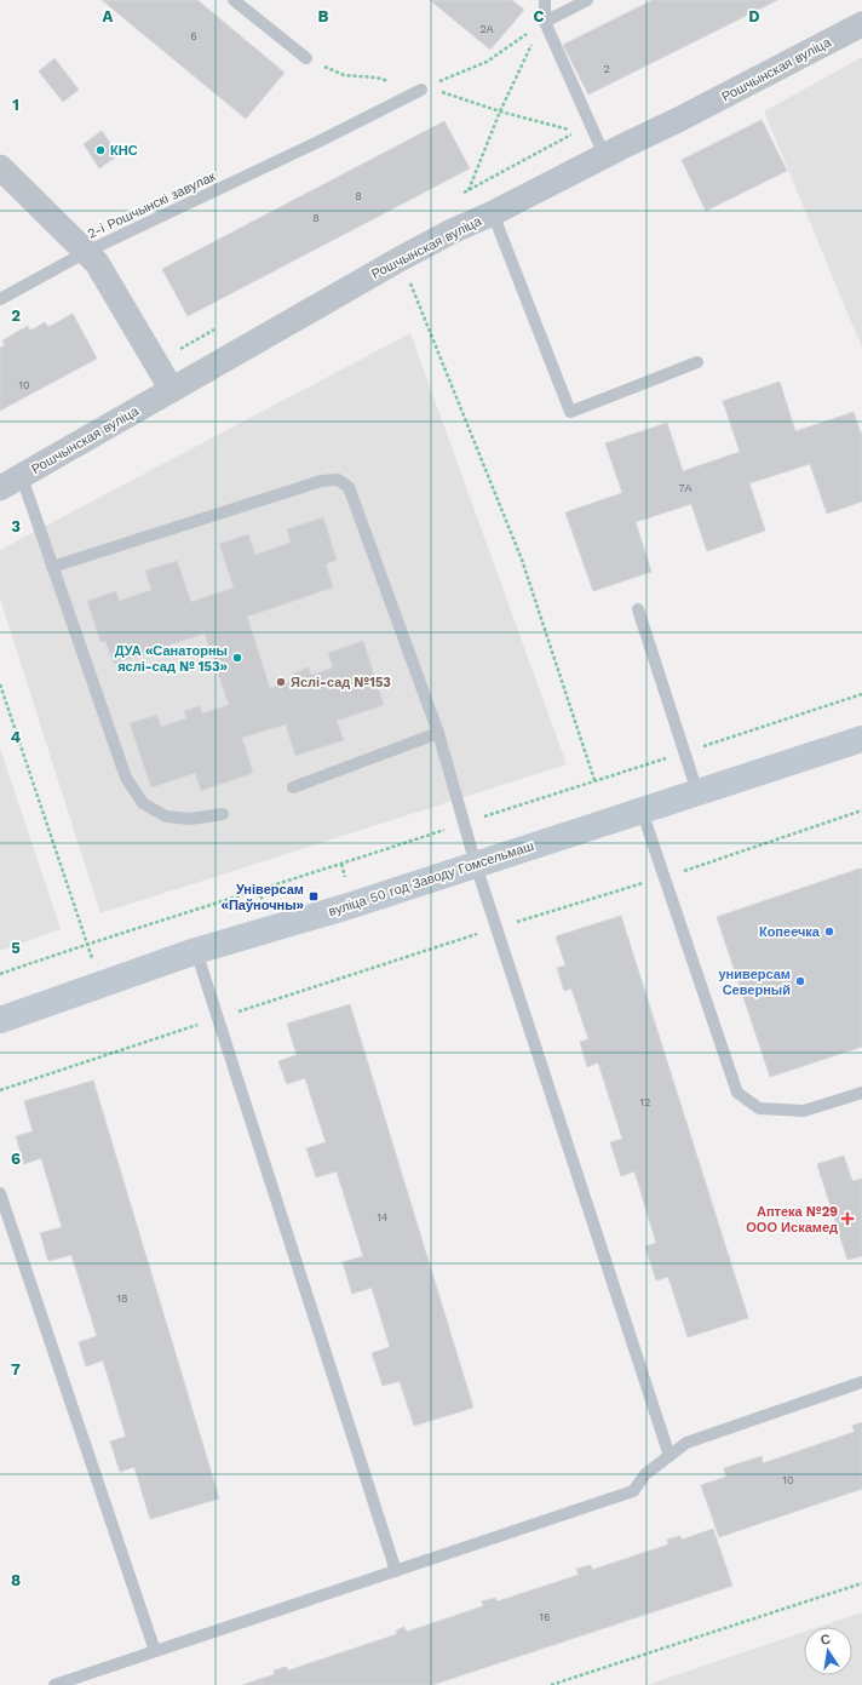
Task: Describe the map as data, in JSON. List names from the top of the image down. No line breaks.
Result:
{"streets":{"street":["Рошчынская вуліца","вуліца 50 год Заводу Гомсельмаш"],"lane":["2-і Рошчынскі завулак"]},"places":{"other":["КНС","ДУА «Санаторны яслі-сад № 153»","Яслі-сад №153","Копеечка","универсам Северный"],"transit":["Універсам «Паўночны»"],"health":["Аптека №29 ООО Искамед"]},"house_numbers":["2А","6","2","8","8","10","7А","12","14","18","10","16"],"north":"top","grid":{"columns":["A","B","C","D"],"rows":["1","2","3","4","5","6","7","8"]}}
